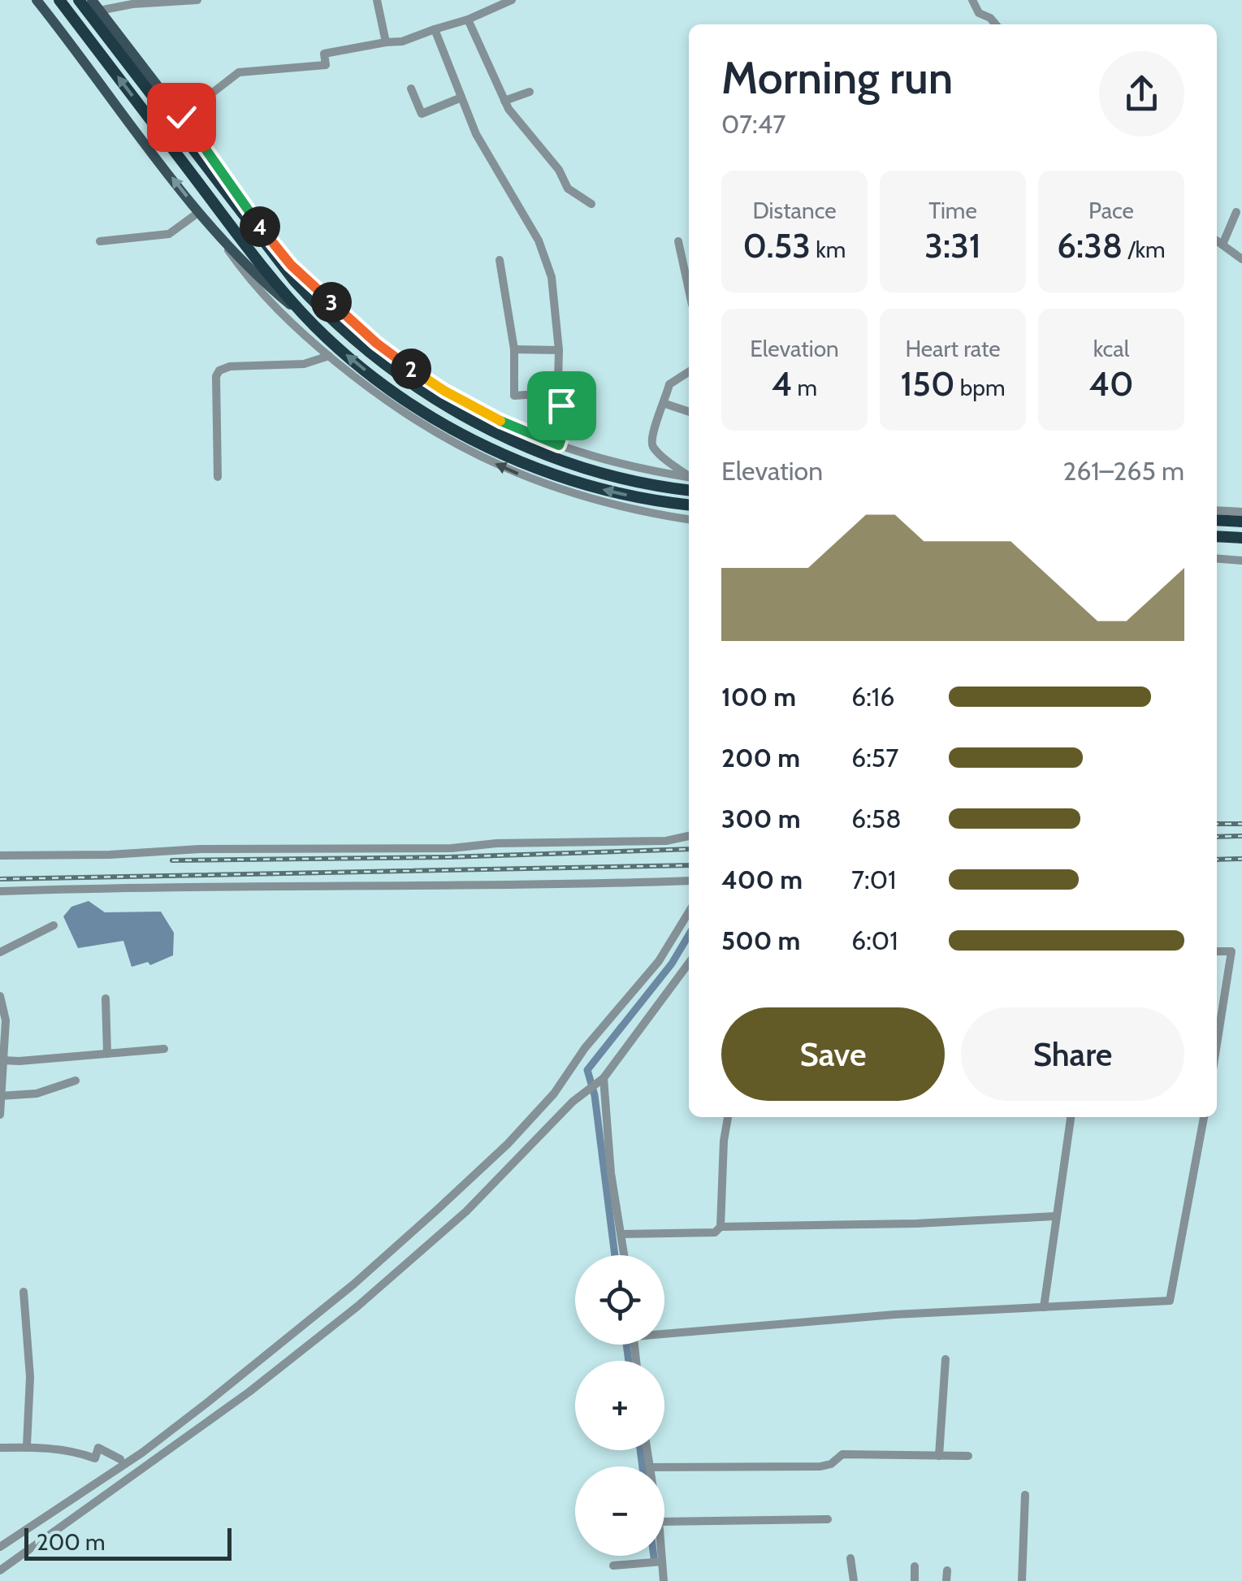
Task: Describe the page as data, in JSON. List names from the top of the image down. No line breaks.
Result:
{"scale_bar":"200 m","page":{"heading":["Morning run","07:47"],"stats":[["Distance","0.53 km"],["Time","3:31"],["Pace","6:38 /km"],["Elevation","4 m"],["Heart rate","150 bpm"],["kcal","40"]],"pins":["4","3","2"],"chart":["Elevation","261–265 m"],"list":[{"name":"100 m","note":"6:16"},{"name":"200 m","note":"6:57"},{"name":"300 m","note":"6:58"},{"name":"400 m","note":"7:01"},{"name":"500 m","note":"6:01"}],"buttons":["Save","Share"],"map_buttons":["+","−"],"scale":"200 m"}}
